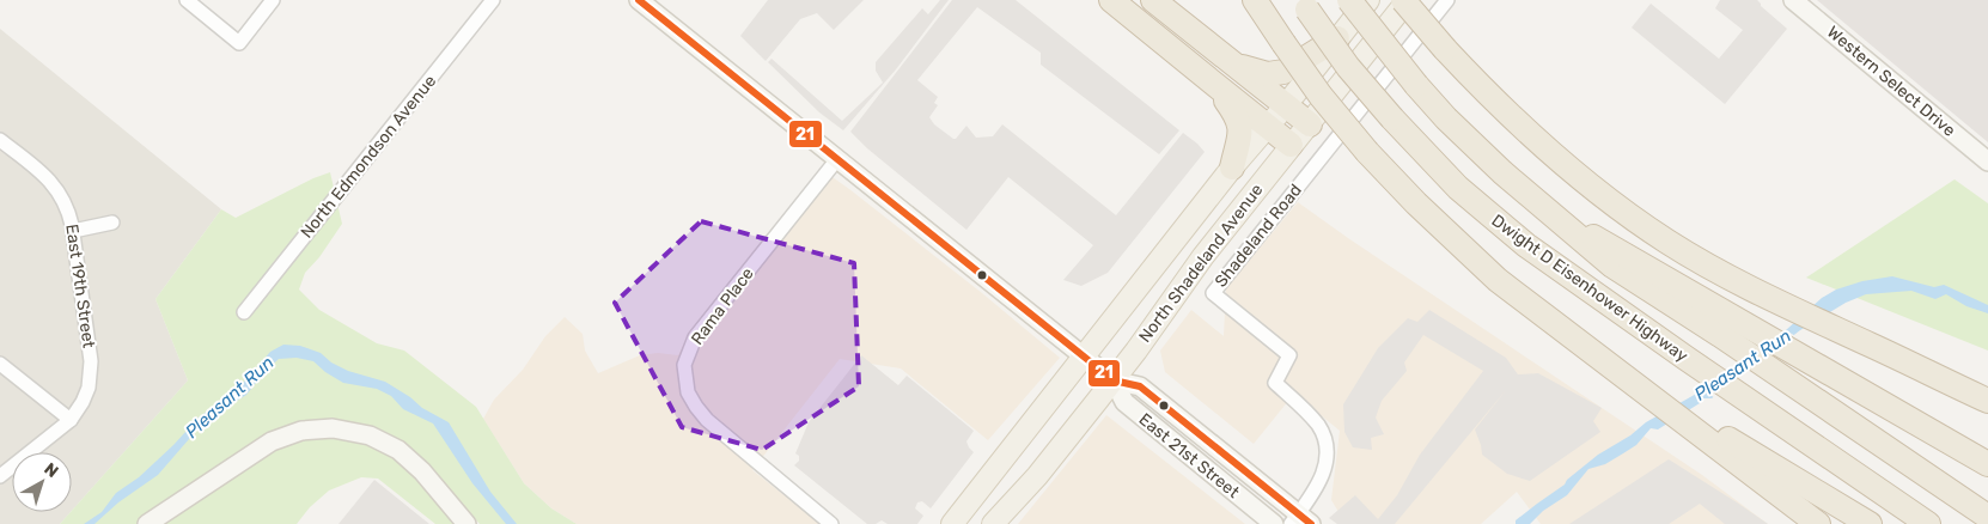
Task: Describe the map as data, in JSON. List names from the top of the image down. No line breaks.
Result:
{"streets":{"highway":["Dwight D Eisenhower Highway"],"main road":["Western Select Drive","North Shadeland Avenue","East 21st Street"],"street":["North Edmondson Avenue","Shadeland Road","East 19th Street","Rama Place"]},"crossings":[["Shadeland Road","East 21st Street"],["North Shadeland Avenue","East 21st Street"],["Rama Place","East 21st Street"]],"water":["Pleasant Run"],"lines":["transit line 21"],"north":"top right"}
